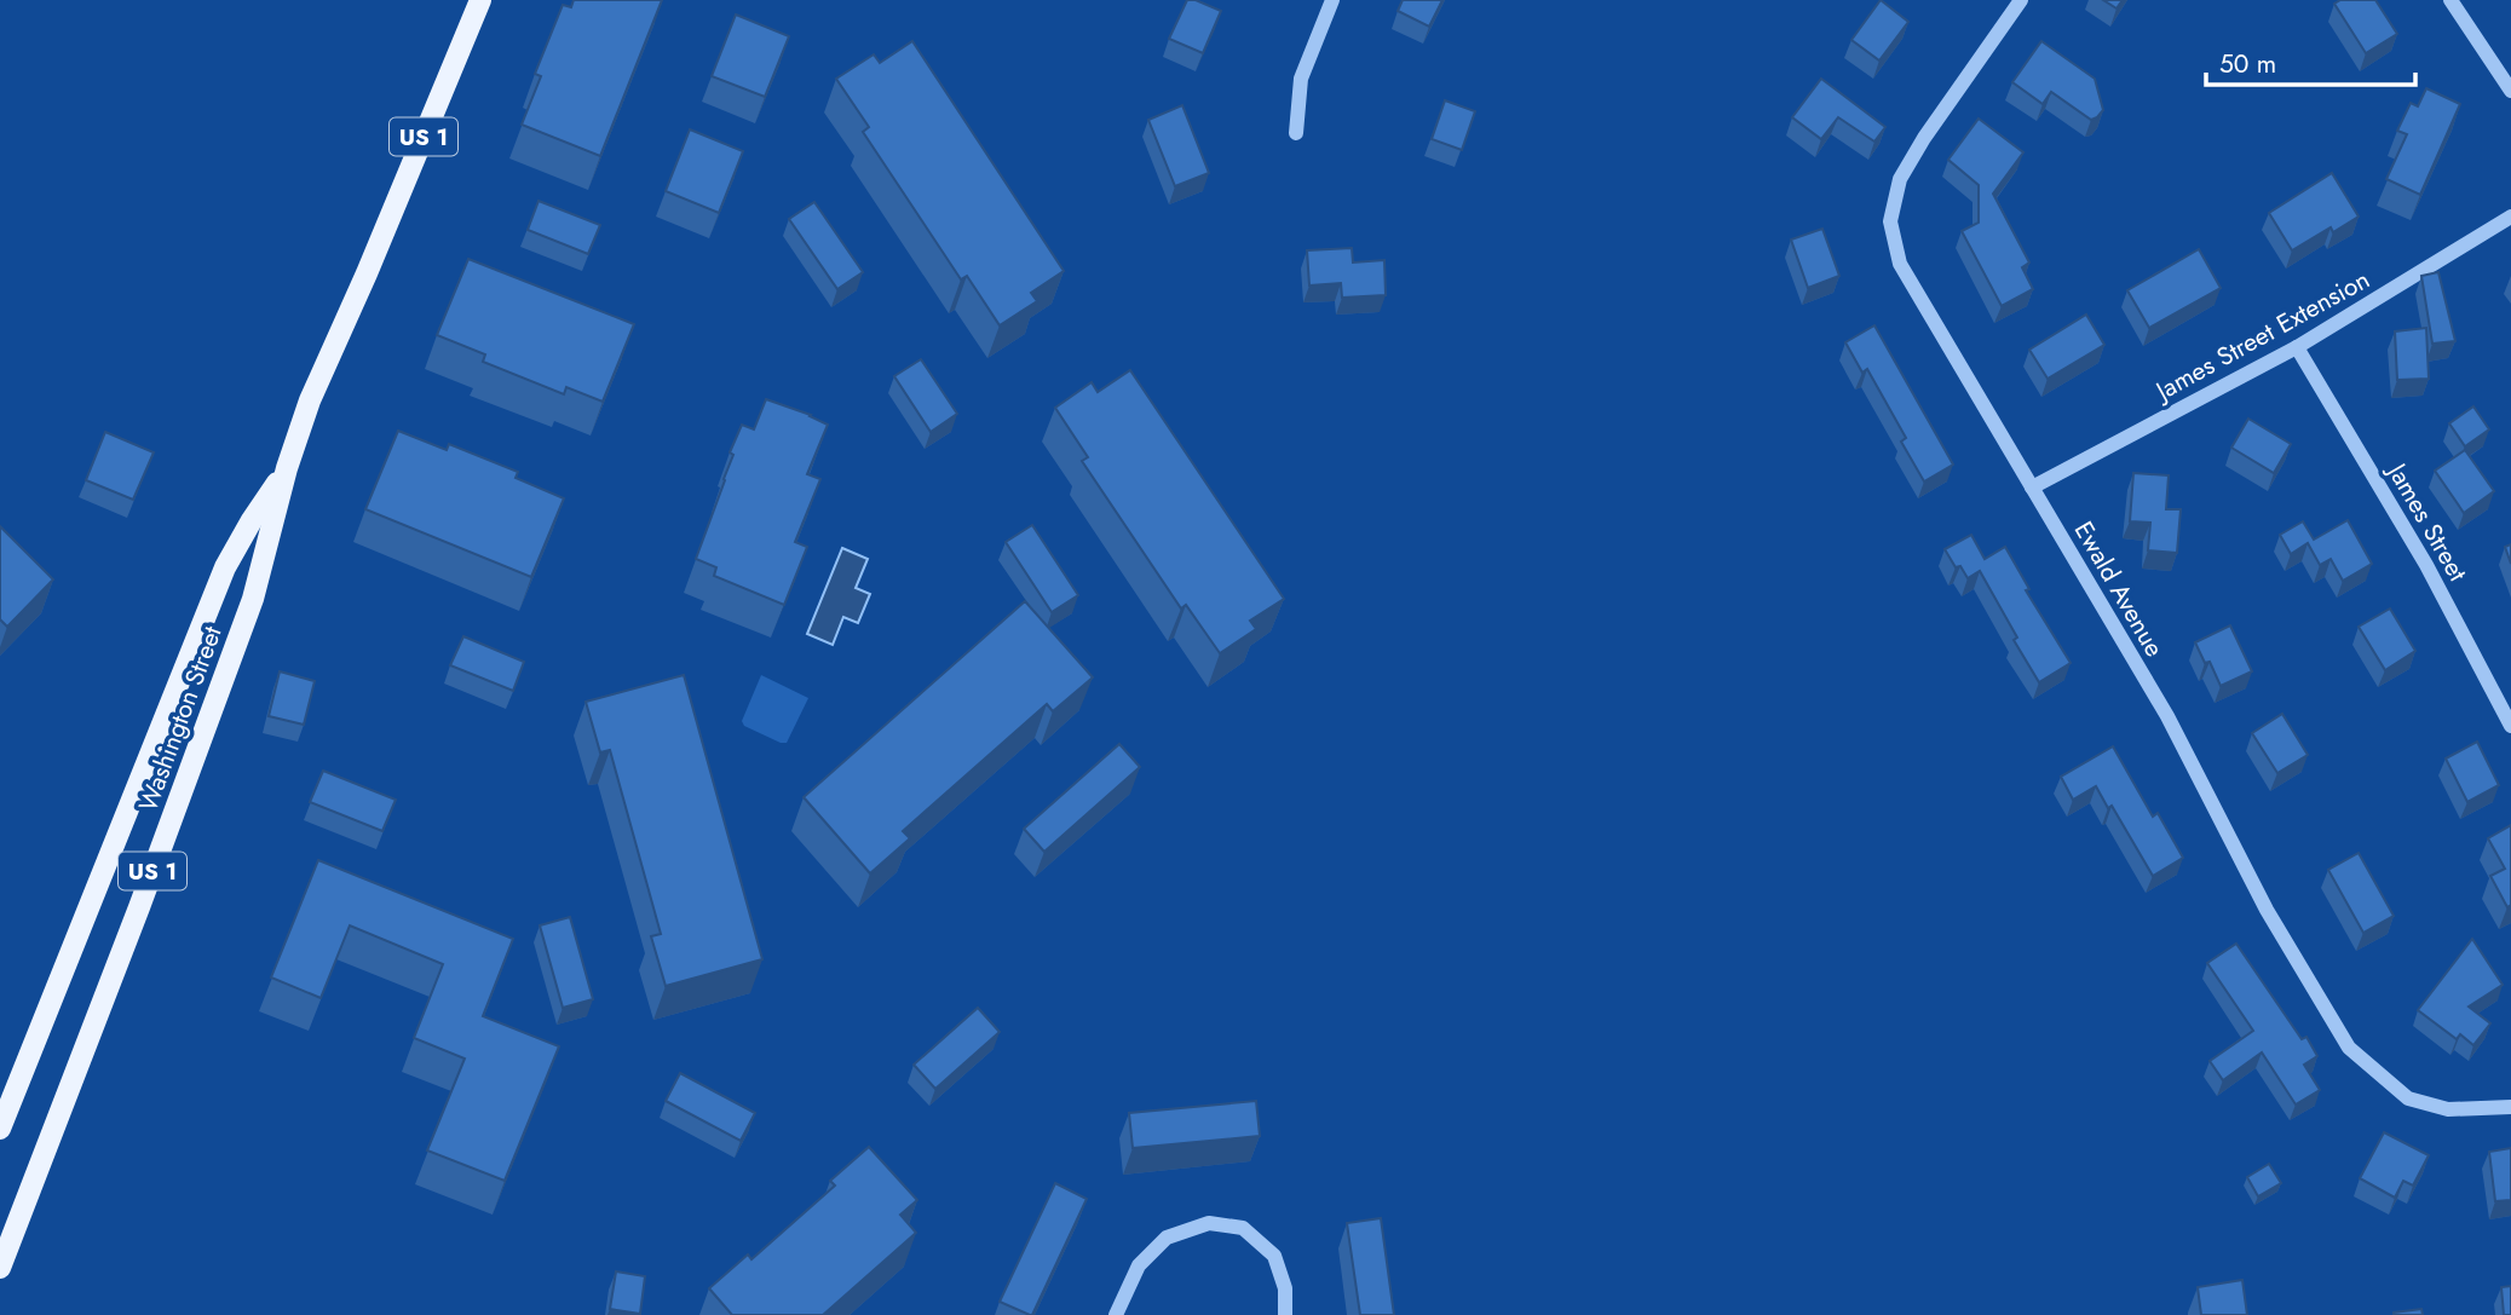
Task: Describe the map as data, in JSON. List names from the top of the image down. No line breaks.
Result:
{"streets":{"main road":["US 1","Washington Street"],"street":["James Street Extension","James Street","Ewald Avenue"]},"crossings":[["James Street Extension","James Street"],["James Street Extension","Ewald Avenue"]],"scale_bar":"50 m"}
